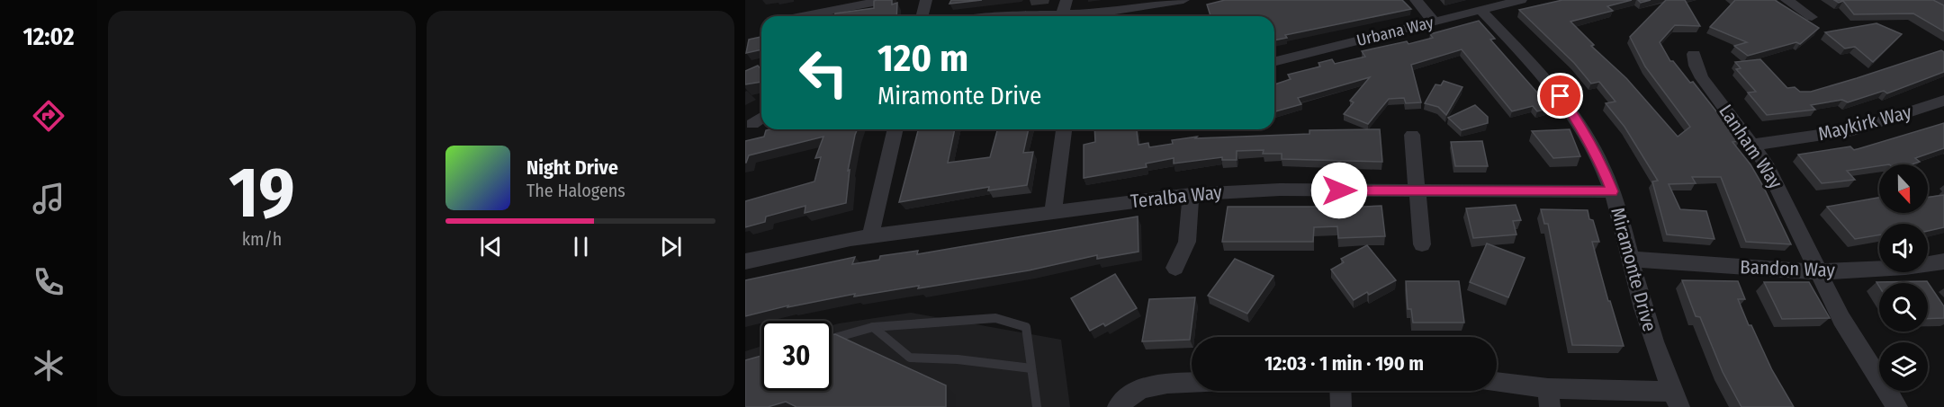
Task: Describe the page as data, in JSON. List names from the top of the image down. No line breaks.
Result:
{"streets":{"street":["Urbana Way","Maykirk Way","Lanham Way","Teralba Way","Bandon Way","Miramonte Drive"]},"crossings":[["Urbana Way","Miramonte Drive"],["Maykirk Way","Lanham Way"],["Lanham Way","Bandon Way"],["Teralba Way","Miramonte Drive"],["Bandon Way","Miramonte Drive"]],"north":"bottom","page":{"tabs":"12:02","tile":["19","km/h"],"turn":["120 m","Miramonte Drive"],"song":["Night Drive","The Halogens"],"limit":"30","trip":"12:03 · 1 min · 190 m"}}
